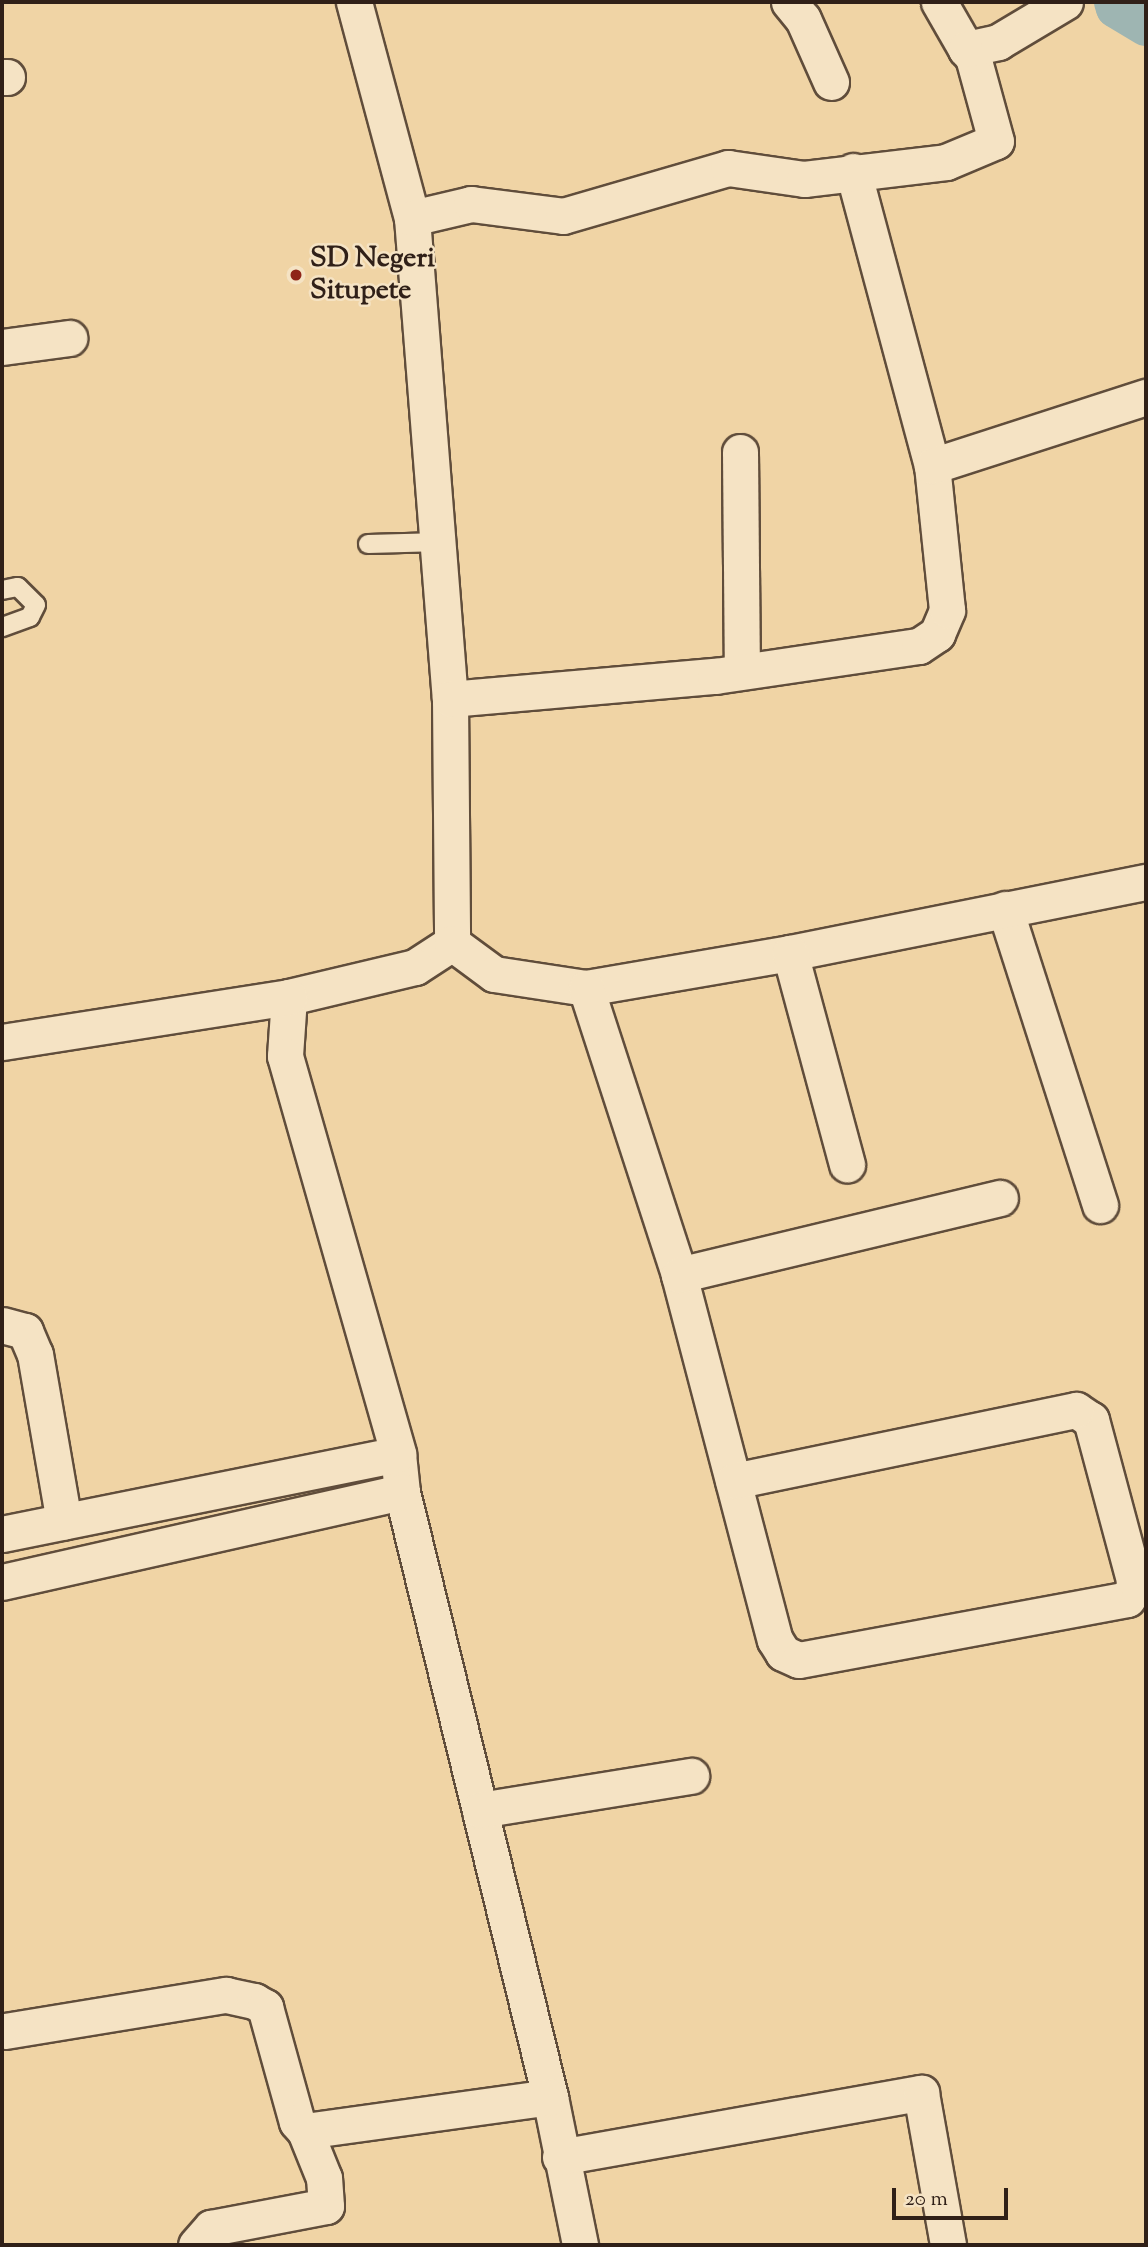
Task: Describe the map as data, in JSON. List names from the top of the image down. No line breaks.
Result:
{"places":["SD Negeri Situpete"],"scale_bar":"20 m"}
